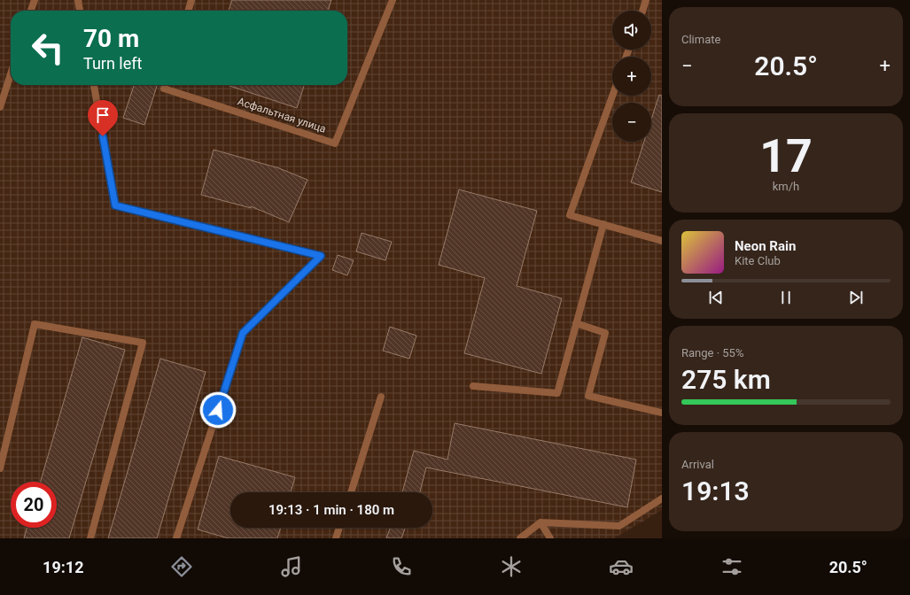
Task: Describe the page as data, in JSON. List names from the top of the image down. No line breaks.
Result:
{"streets":{"lane":["Асфальтная улица"]},"page":{"tile":["Climate",["17","km/h"],["Range · 55%","275 km"],["Arrival","19:13"]],"map_buttons":["+","−"],"turn":["70 m","Turn left"],"heat":["−","20.5°","+"],"song":["Neon Rain","Kite Club"],"limit":"20","trip":"19:13 · 1 min · 180 m","tabs":["19:12","20.5°"]}}
